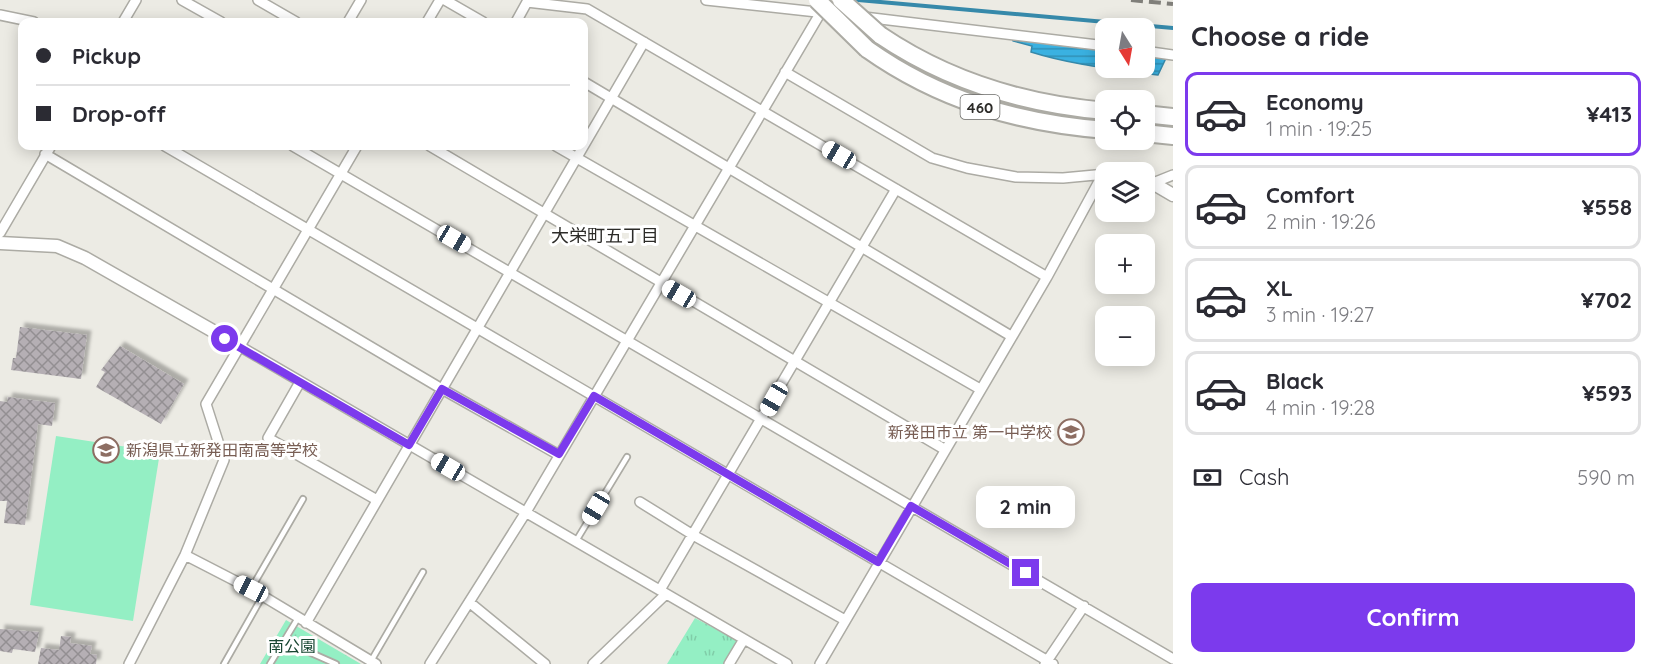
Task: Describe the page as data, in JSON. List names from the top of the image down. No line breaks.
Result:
{"streets":{"highway":["460"]},"districts":["大栄町五丁目"],"parks":["南公園"],"places":{"school or university":["新発田市立 第一中学校","新潟県立新発田南高等学校"]},"north":"bottom","page":{"heading":"Choose a ride","map_buttons":["+","−"],"banner":["Pickup","Drop-off"],"list":[{"name":"Economy","note":"1 min · 19:25","value":"¥413"},{"name":"Comfort","note":"2 min · 19:26","value":"¥558"},{"name":"XL","note":"3 min · 19:27","value":"¥702"},{"name":"Black","note":"4 min · 19:28","value":"¥593"}],"pay":["Cash","590 m"],"bubble":"2 min","buttons":"Confirm"}}
